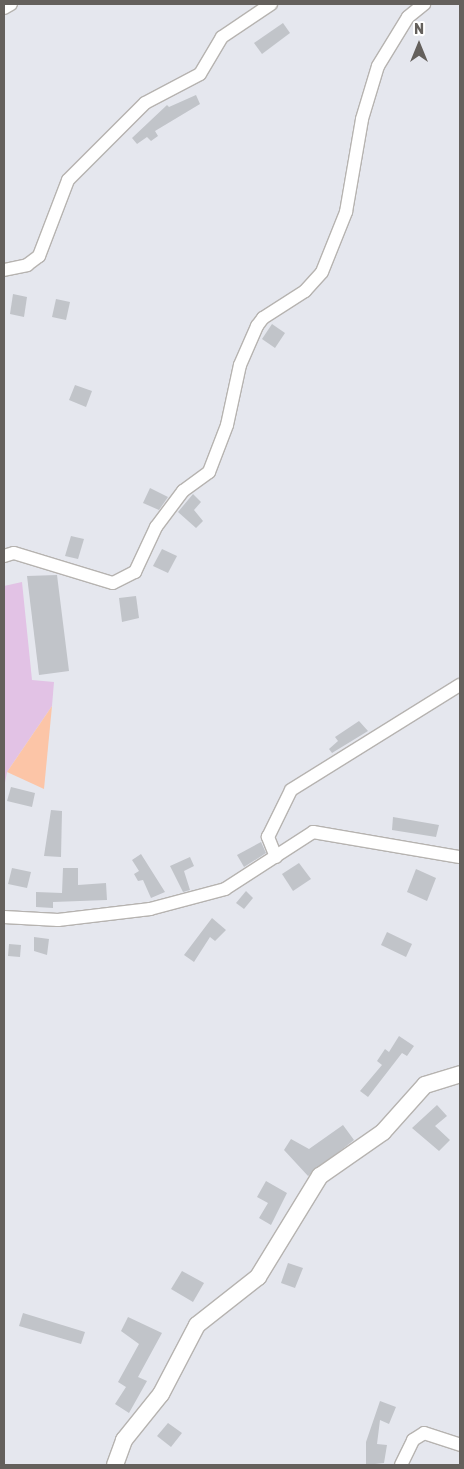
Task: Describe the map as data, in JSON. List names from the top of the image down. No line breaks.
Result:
{"north":"top"}
